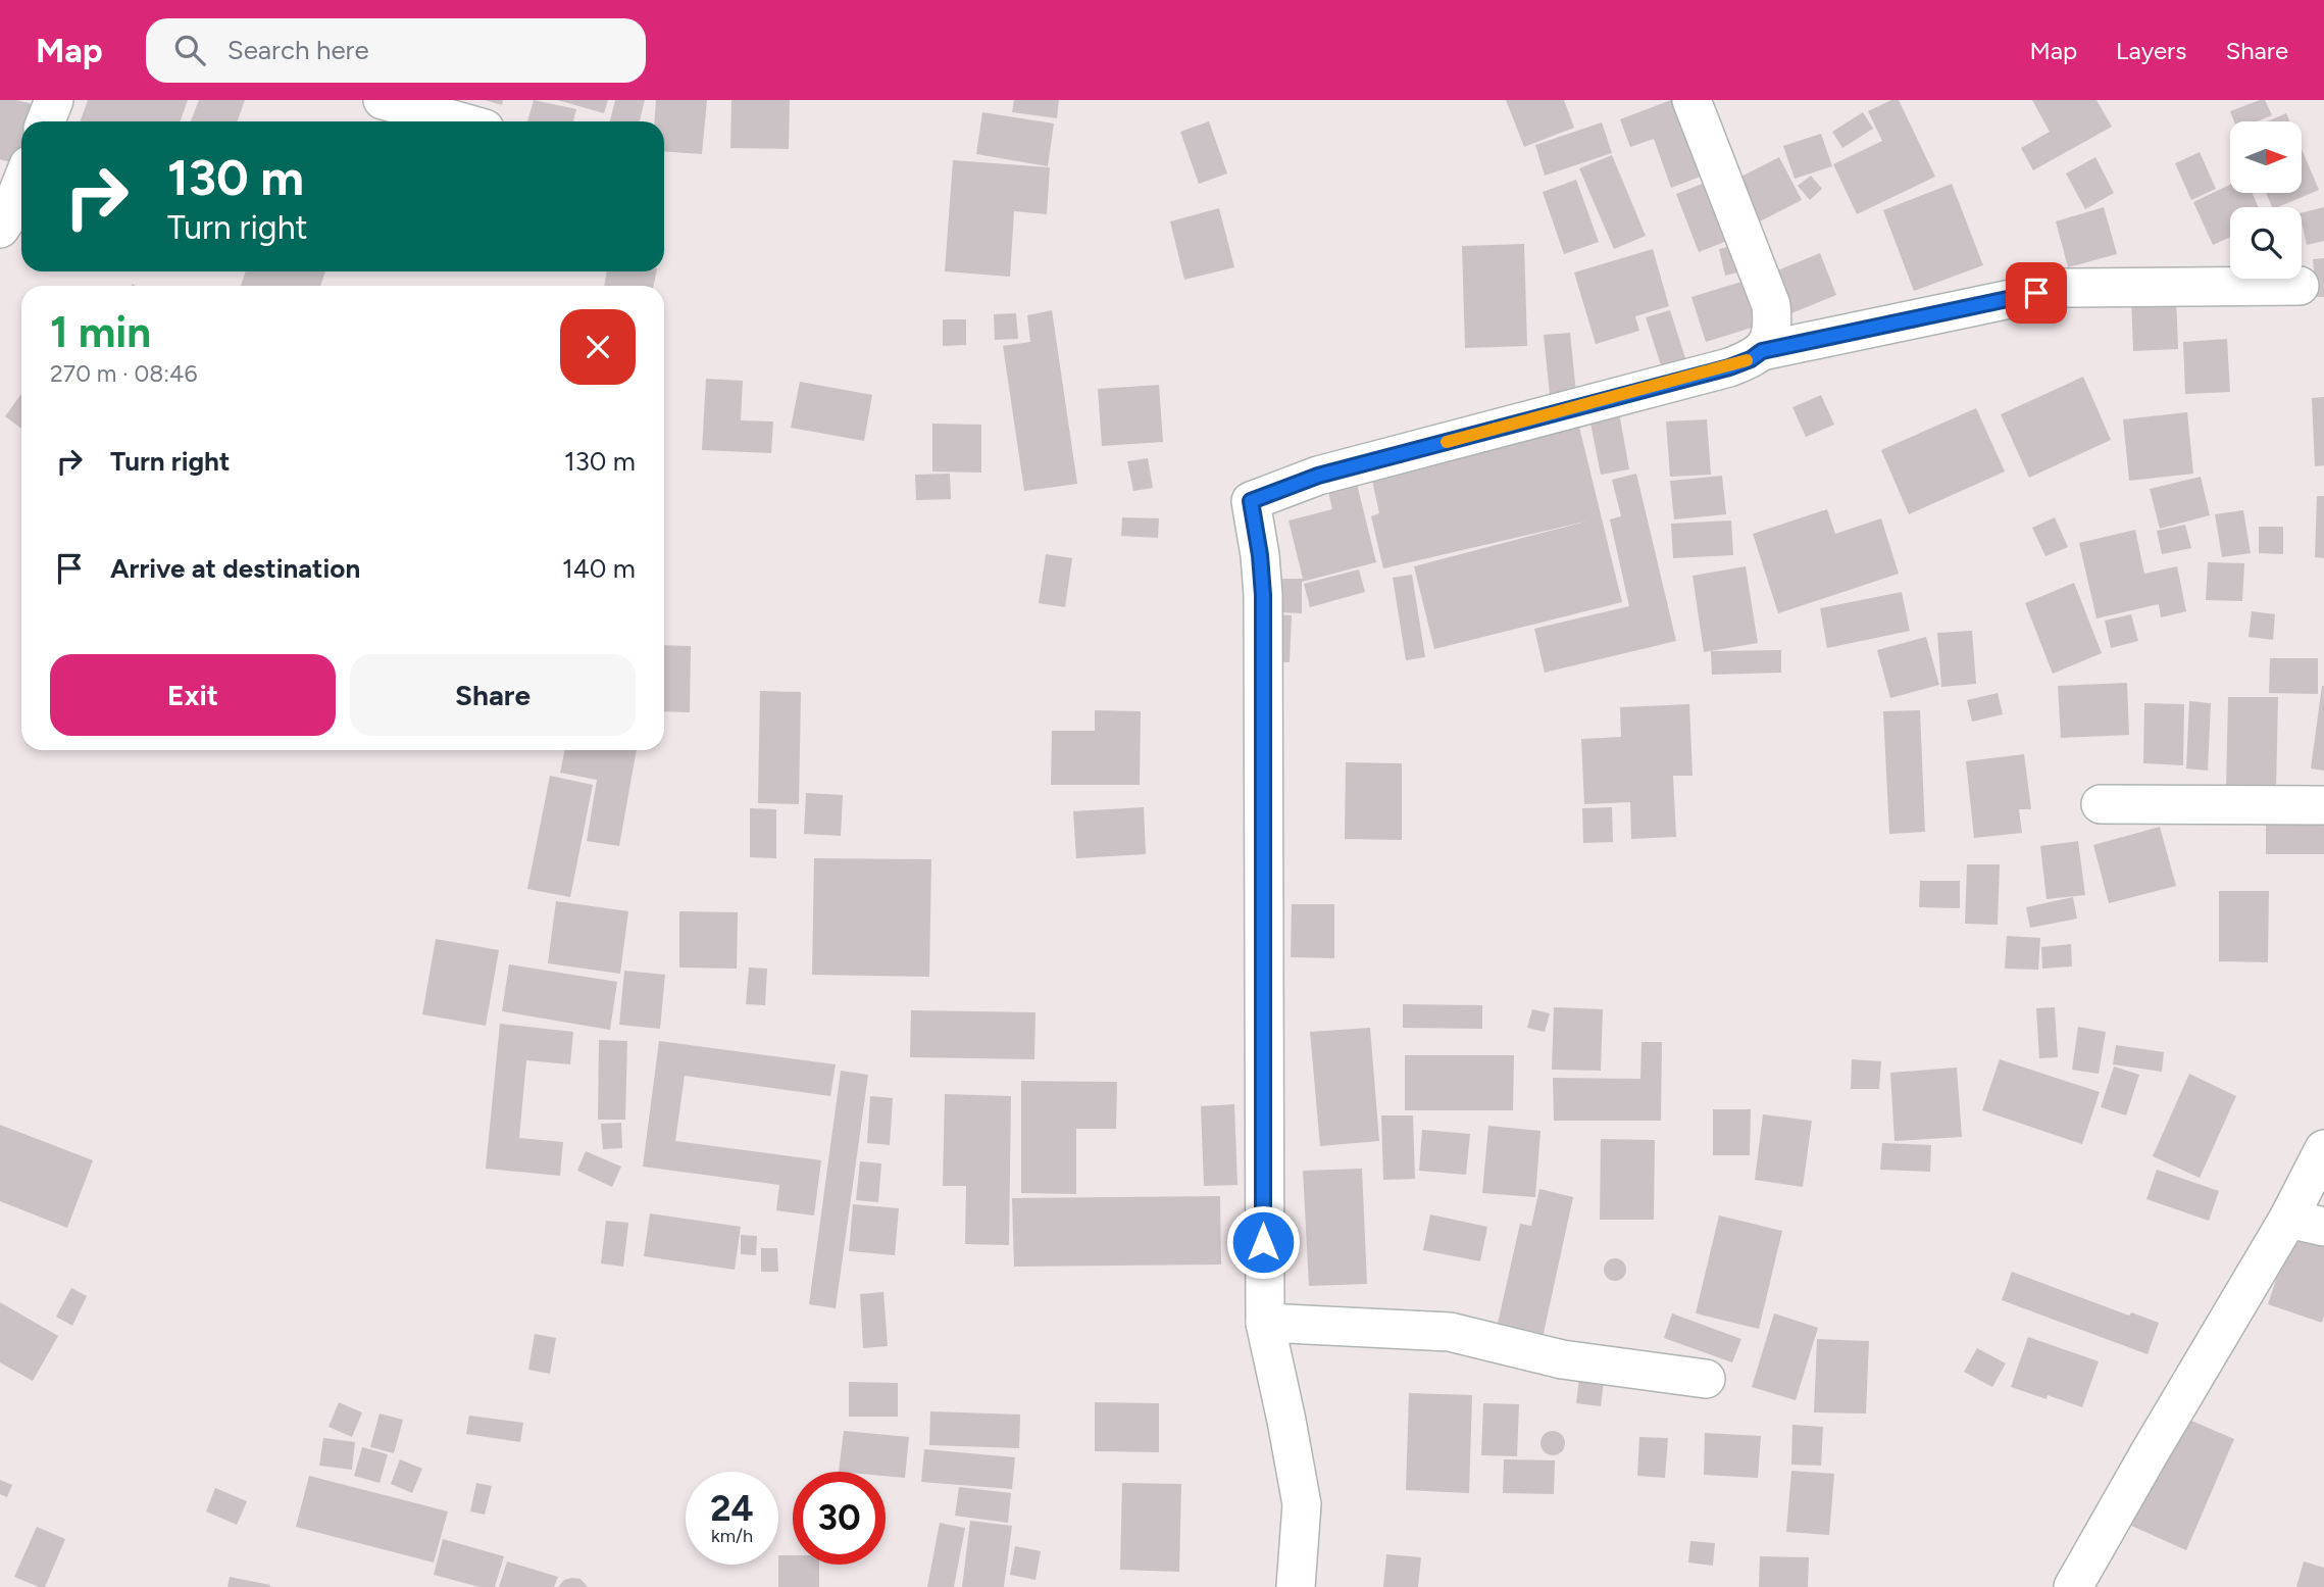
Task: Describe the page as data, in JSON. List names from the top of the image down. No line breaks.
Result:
{"north":"right","page":{"header":"Map","search":"Search here","nav":["Map","Layers","Share"],"turn":["130 m","Turn right"],"heading":["1 min","270 m · 08:46"],"list":[{"name":"Turn right","value":"130 m"},{"name":"Arrive at destination","value":"140 m"}],"buttons":["Exit","Share"],"speed":"24 km/h","limit":"30"}}
